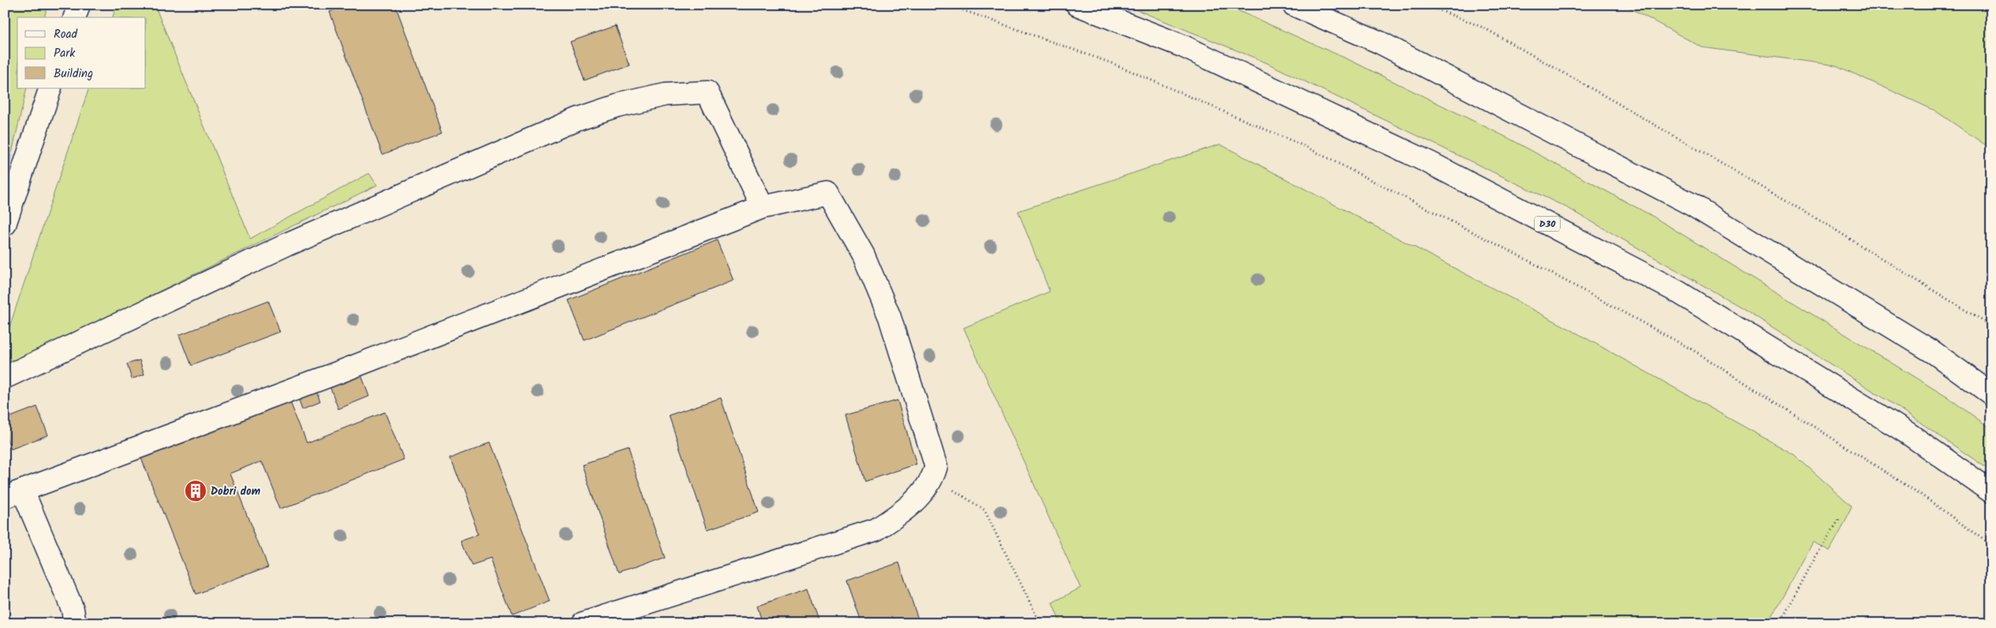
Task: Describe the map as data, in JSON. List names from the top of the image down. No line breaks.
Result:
{"streets":{"main road":["D30"]},"places":{"building":["Dobri dom"]},"legend":["Road","Park","Building"]}
